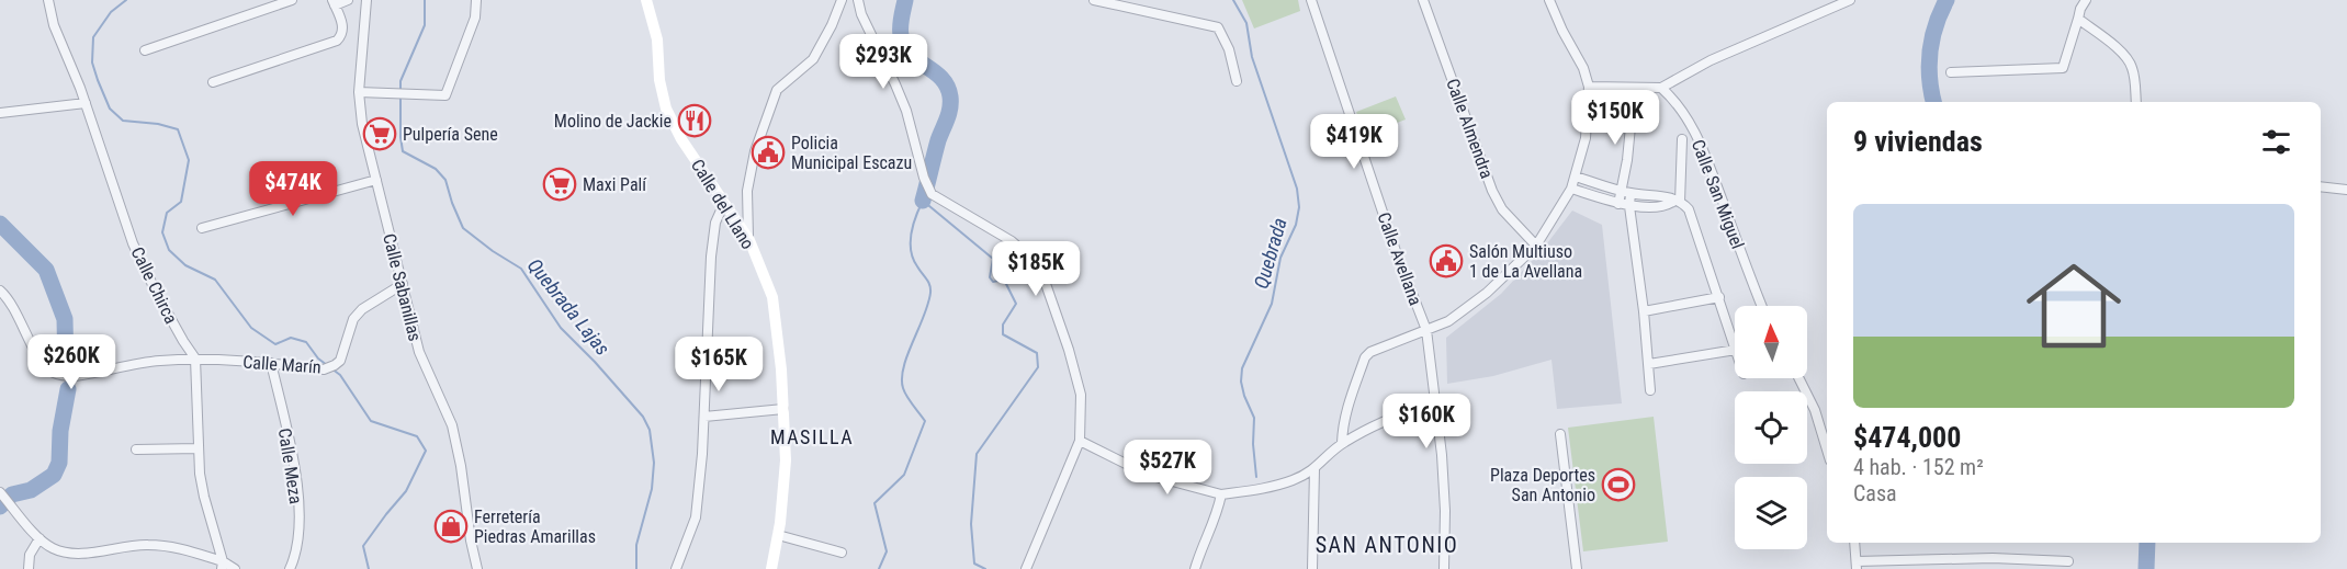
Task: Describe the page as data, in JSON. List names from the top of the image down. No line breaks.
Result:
{"streets":{"main road":["Calle del Llano"],"street":["Calle Almendra","Calle San Miguel","Calle Avellana","Calle Chirca","Calle Sabanillas","Calle Marín","Calle Meza"]},"crossings":[["Calle Chirca","Calle Marín"],["Calle Sabanillas","Calle Marín"],["Calle Marín","Calle Meza"]],"districts":["MASILLA","SAN ANTONIO"],"water":["Quebrada","Quebrada Lajas"],"places":{"restaurant":["Molino de Jackie"],"supermarket":["Pulpería Sene","Maxi Palí"],"public building":["Policia Municipal Escazu","Salón Multiuso 1 de La Avellana"],"sports":["Plaza Deportes San Antonio"],"shop":["Ferretería Piedras Amarillas"]},"north":"top","page":{"price":["$293K","$150K","$419K","$474K","$185K","$260K","$165K","$160K","$527K"],"heading":"9 viviendas","list":[{"name":"$474,000","note":"4 hab. · 152 m² · Casa"}]}}
